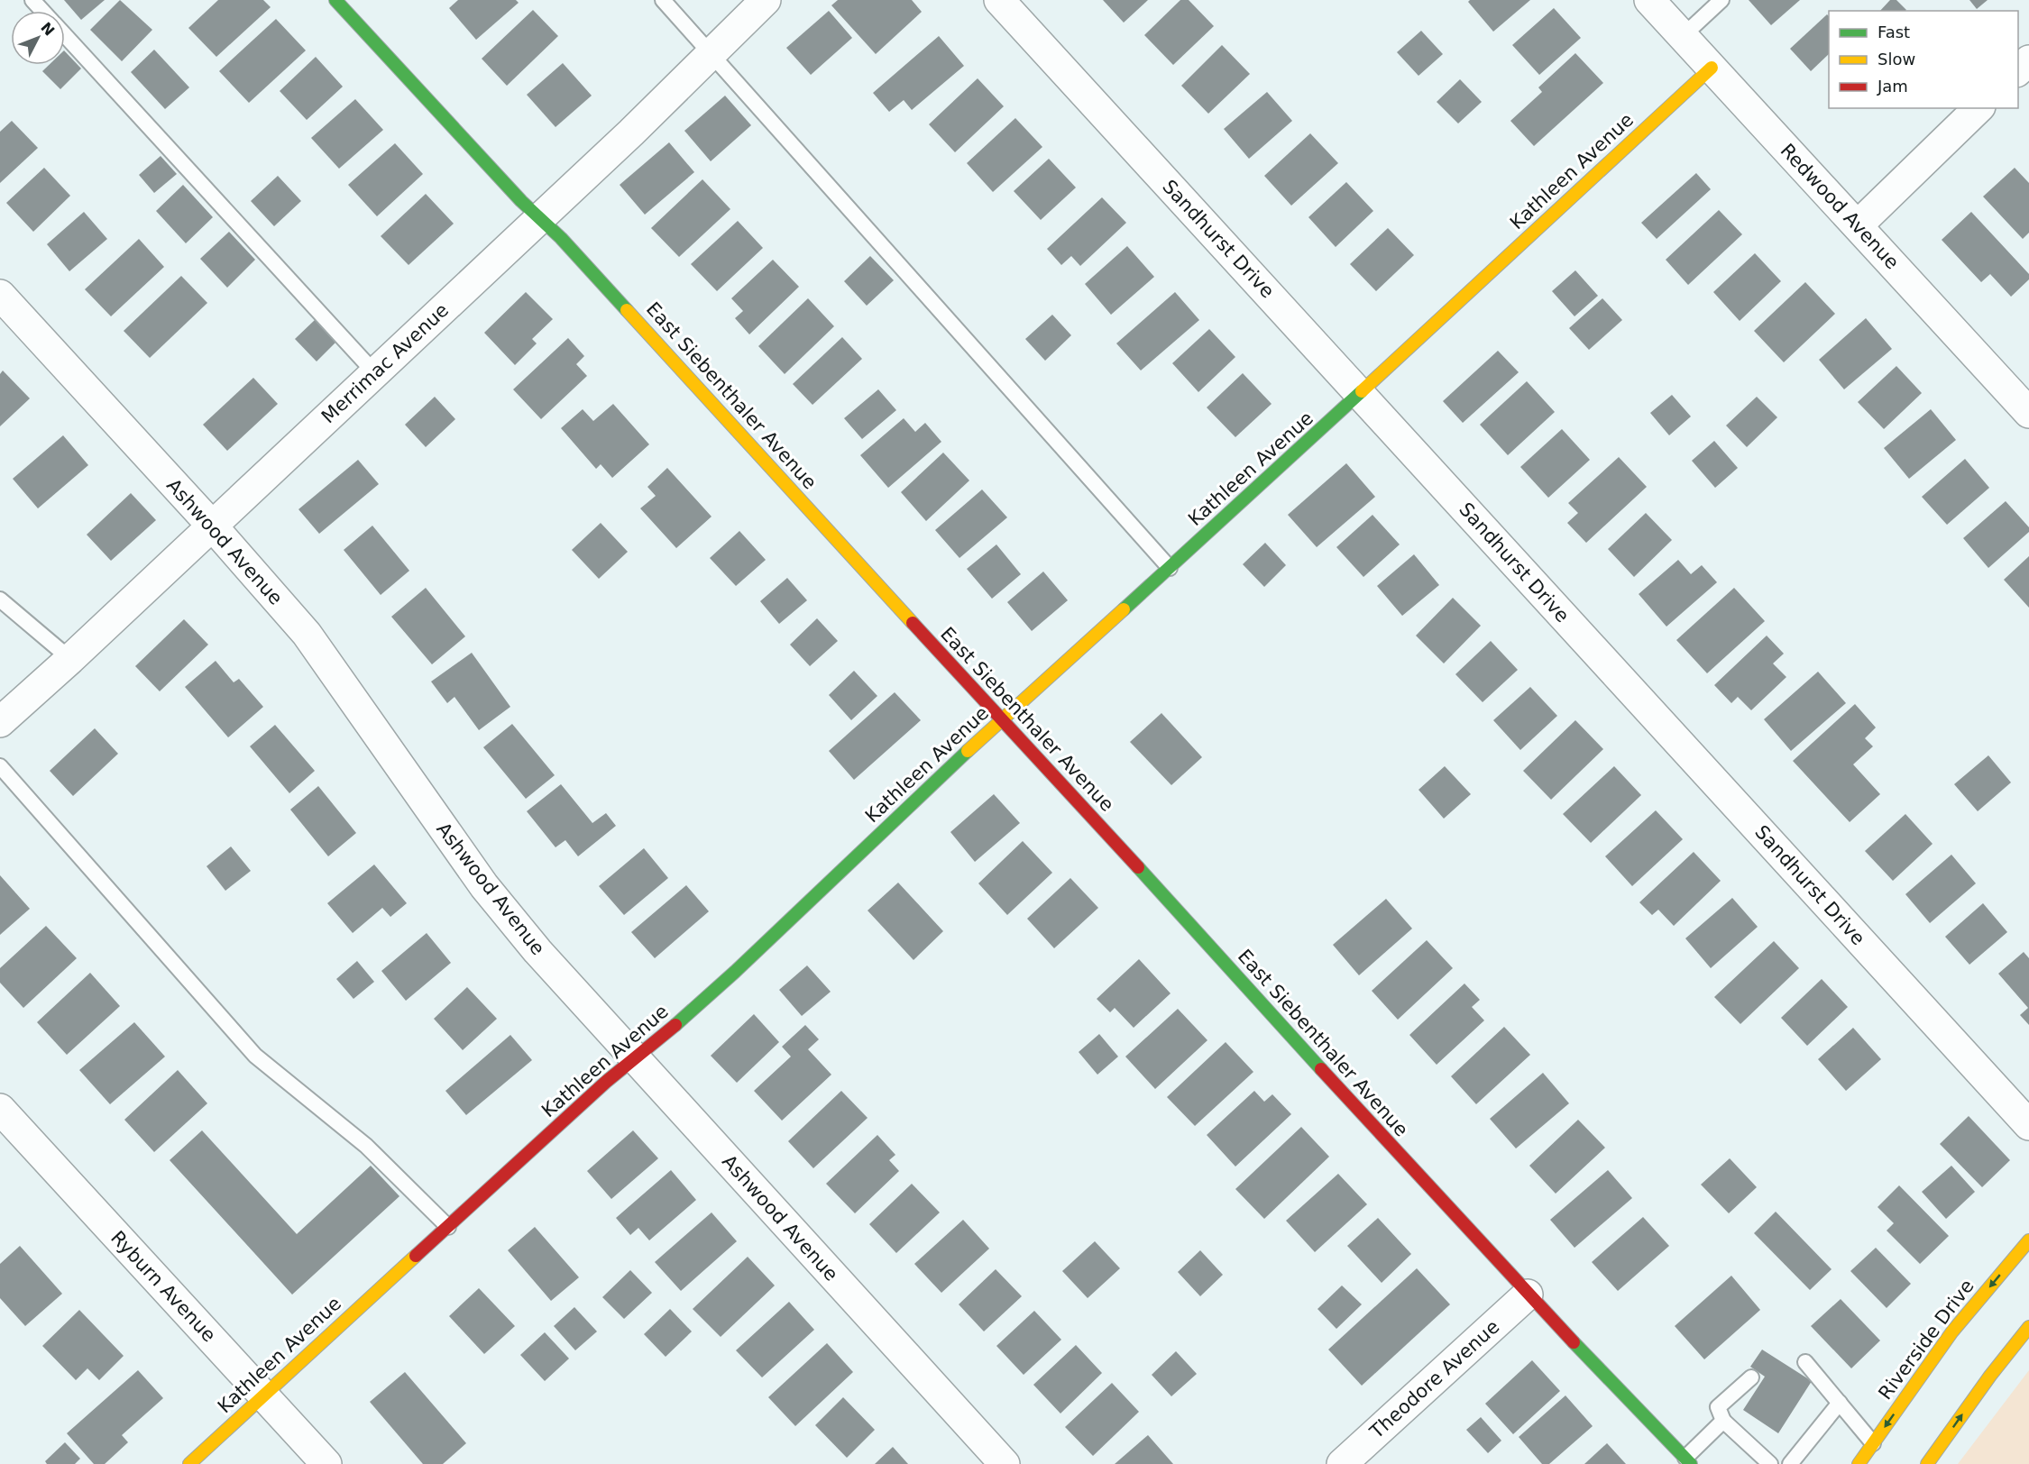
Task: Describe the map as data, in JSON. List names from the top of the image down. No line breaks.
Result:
{"streets":{"main road":["Kathleen Avenue","East Siebenthaler Avenue","Riverside Drive"],"street":["Redwood Avenue","Sandhurst Drive","Merrimac Avenue","Ashwood Avenue","Ryburn Avenue","Theodore Avenue"]},"crossings":[["Kathleen Avenue","Redwood Avenue"],["Kathleen Avenue","Sandhurst Drive"],["Kathleen Avenue","East Siebenthaler Avenue"],["Kathleen Avenue","Ashwood Avenue"],["Kathleen Avenue","Ryburn Avenue"],["Merrimac Avenue","East Siebenthaler Avenue"],["Merrimac Avenue","Ashwood Avenue"],["East Siebenthaler Avenue","Theodore Avenue"]],"legend":["Fast","Slow","Jam"],"north":"top right"}
